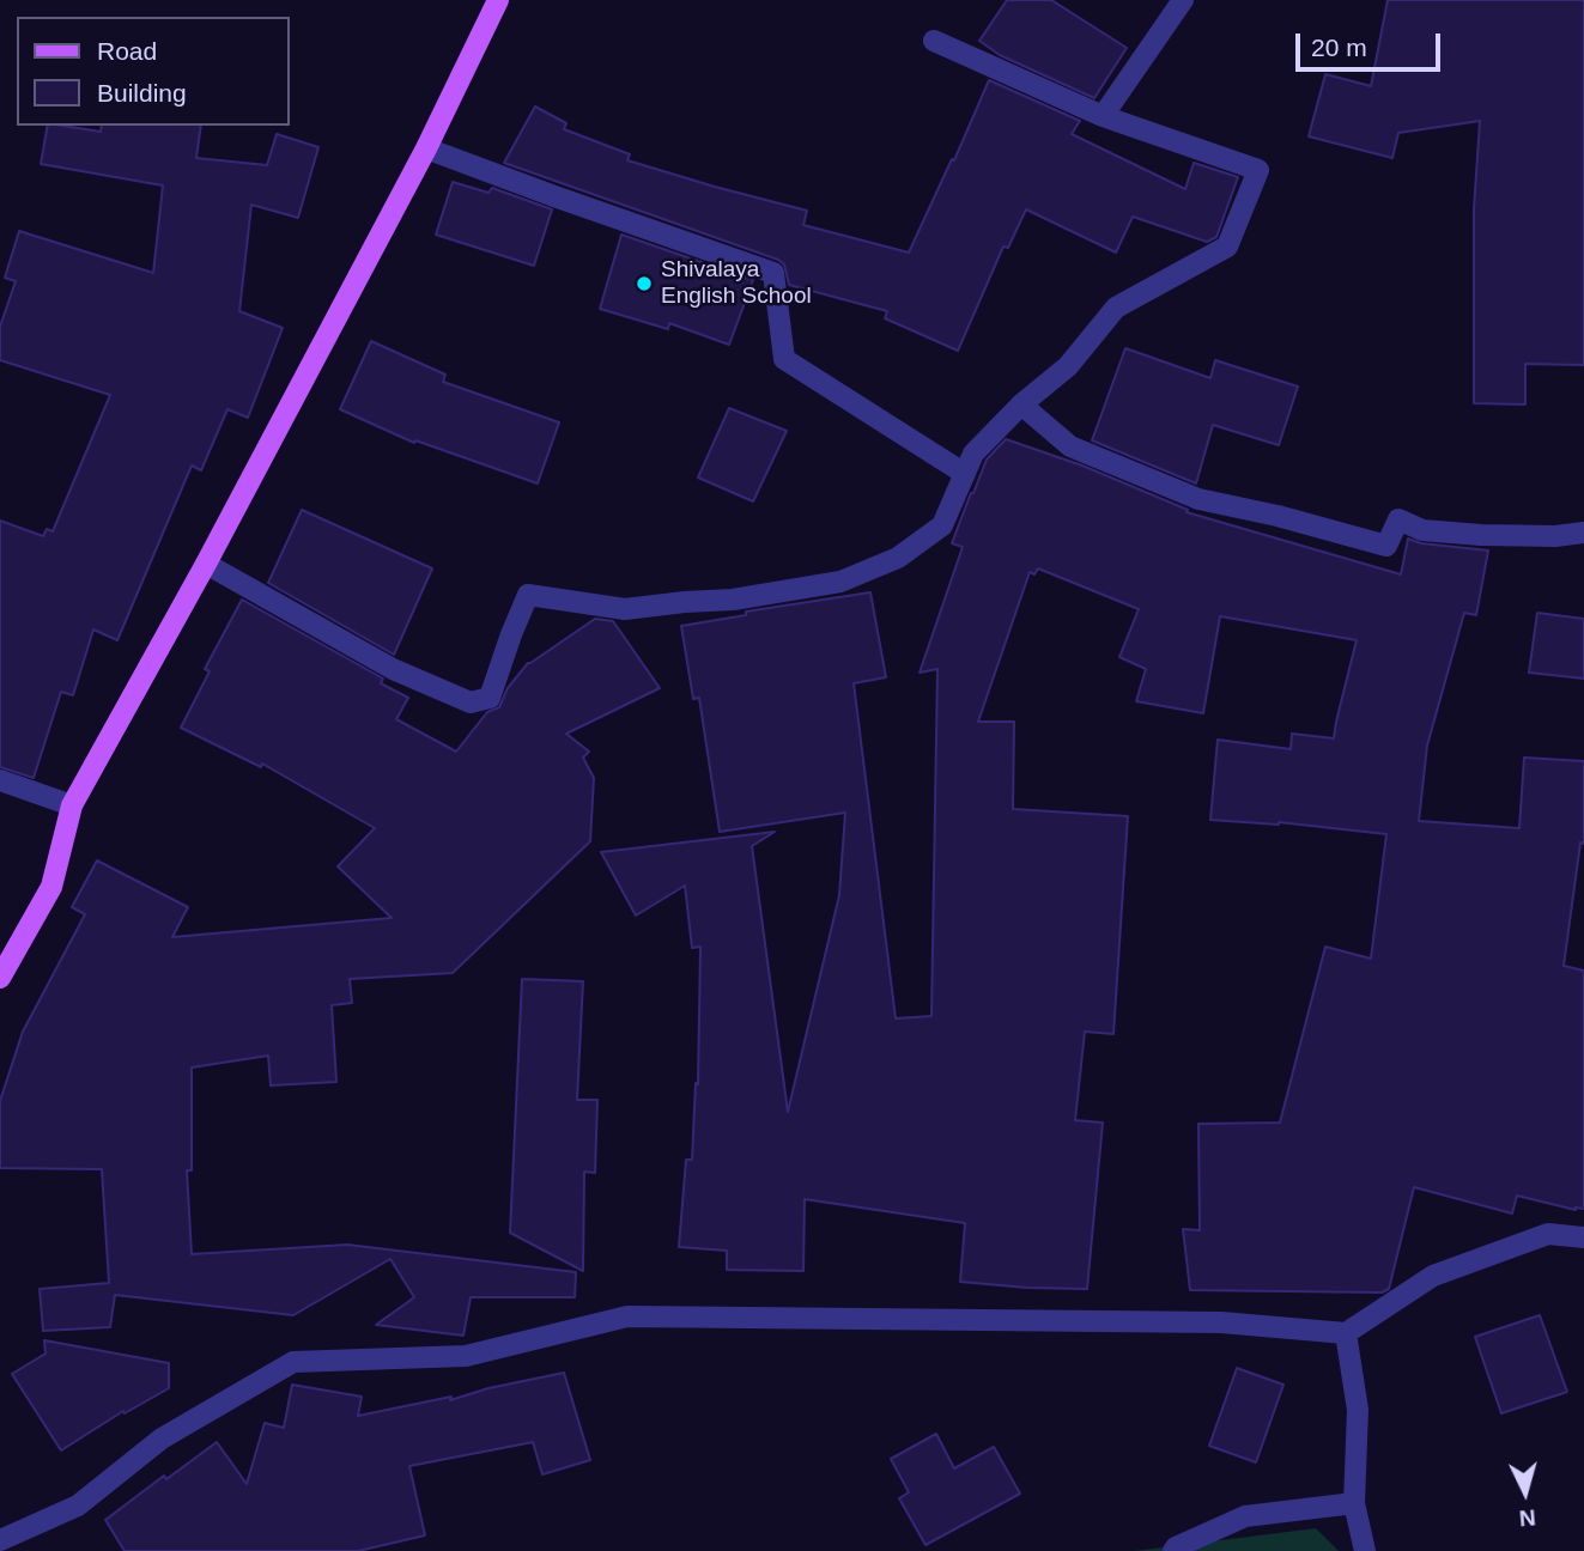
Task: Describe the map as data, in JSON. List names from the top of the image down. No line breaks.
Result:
{"places":["Shivalaya English School"],"legend":["Road","Building"],"scale_bar":"20 m","north":"bottom"}
